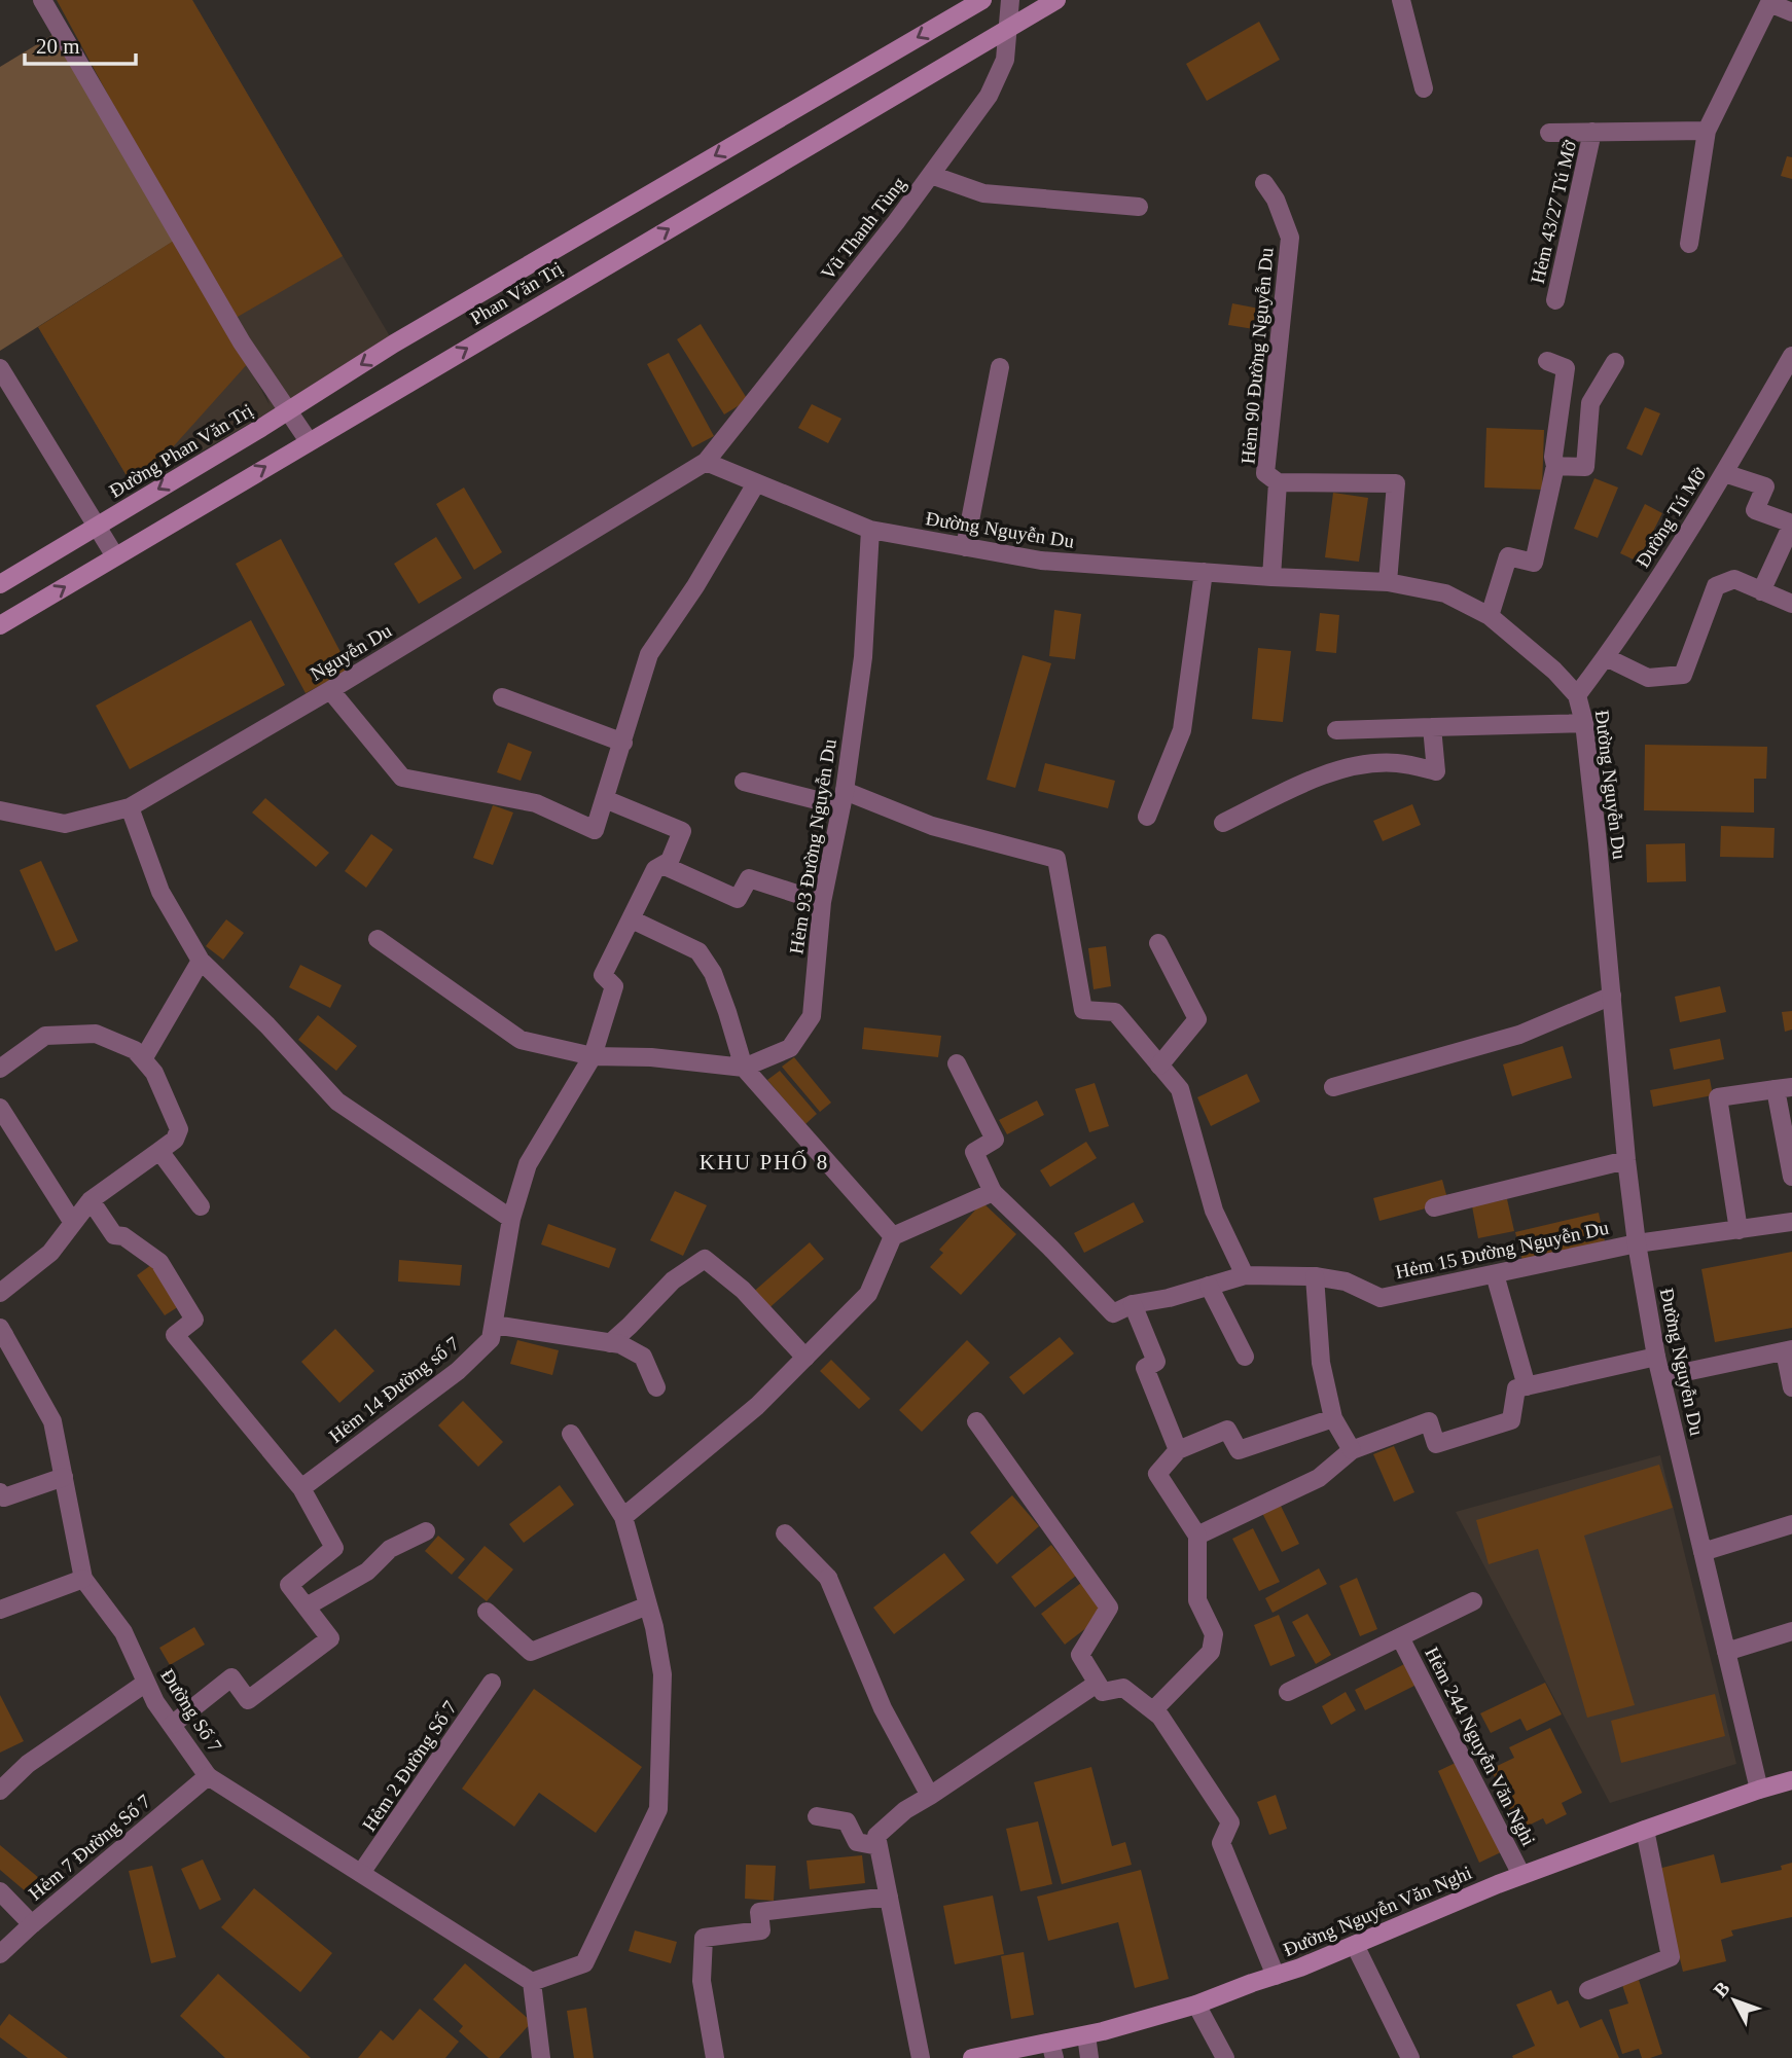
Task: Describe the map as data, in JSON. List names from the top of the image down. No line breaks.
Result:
{"streets":{"main road":["Phan Văn Trị","Đường Phan Văn Trị","Đường Nguyễn Văn Nghi"],"street":["Hẻm 43/27 Tú Mỡ","Vũ Thanh Tùng","Hẻm 90 Đường Nguyễn Du","Đường Tú Mỡ","Đường Nguyễn Du","Nguyễn Du","Hẻm 93 Đường Nguyễn Du","Hẻm 15 Đường Nguyễn Du","Hẻm 14 Đường số 7","Đường Số 7","Hẻm 244 Nguyễn Văn Nghi","Hẻm 2 Đường Số 7","Hẻm 7 Đường Số 7"]},"crossings":[["Vũ Thanh Tùng","Phan Văn Trị"],["Vũ Thanh Tùng","Đường Nguyễn Du"],["Vũ Thanh Tùng","Nguyễn Du"],["Phan Văn Trị","Đường Phan Văn Trị"],["Hẻm 90 Đường Nguyễn Du","Đường Nguyễn Du"],["Đường Tú Mỡ","Đường Nguyễn Du"],["Đường Nguyễn Du","Nguyễn Du"],["Đường Nguyễn Du","Hẻm 93 Đường Nguyễn Du"],["Đường Nguyễn Du","Hẻm 15 Đường Nguyễn Du"],["Đường Nguyễn Du","Đường Nguyễn Văn Nghi"],["Hẻm 93 Đường Nguyễn Du","Hẻm 14 Đường số 7"],["Đường Số 7","Hẻm 2 Đường Số 7"],["Đường Số 7","Hẻm 7 Đường Số 7"],["Hẻm 244 Nguyễn Văn Nghi","Đường Nguyễn Văn Nghi"]],"one_way":["Đường Phan Văn Trị"],"districts":["KHU PHỐ 8"],"scale_bar":"20 m","north":"top left"}
